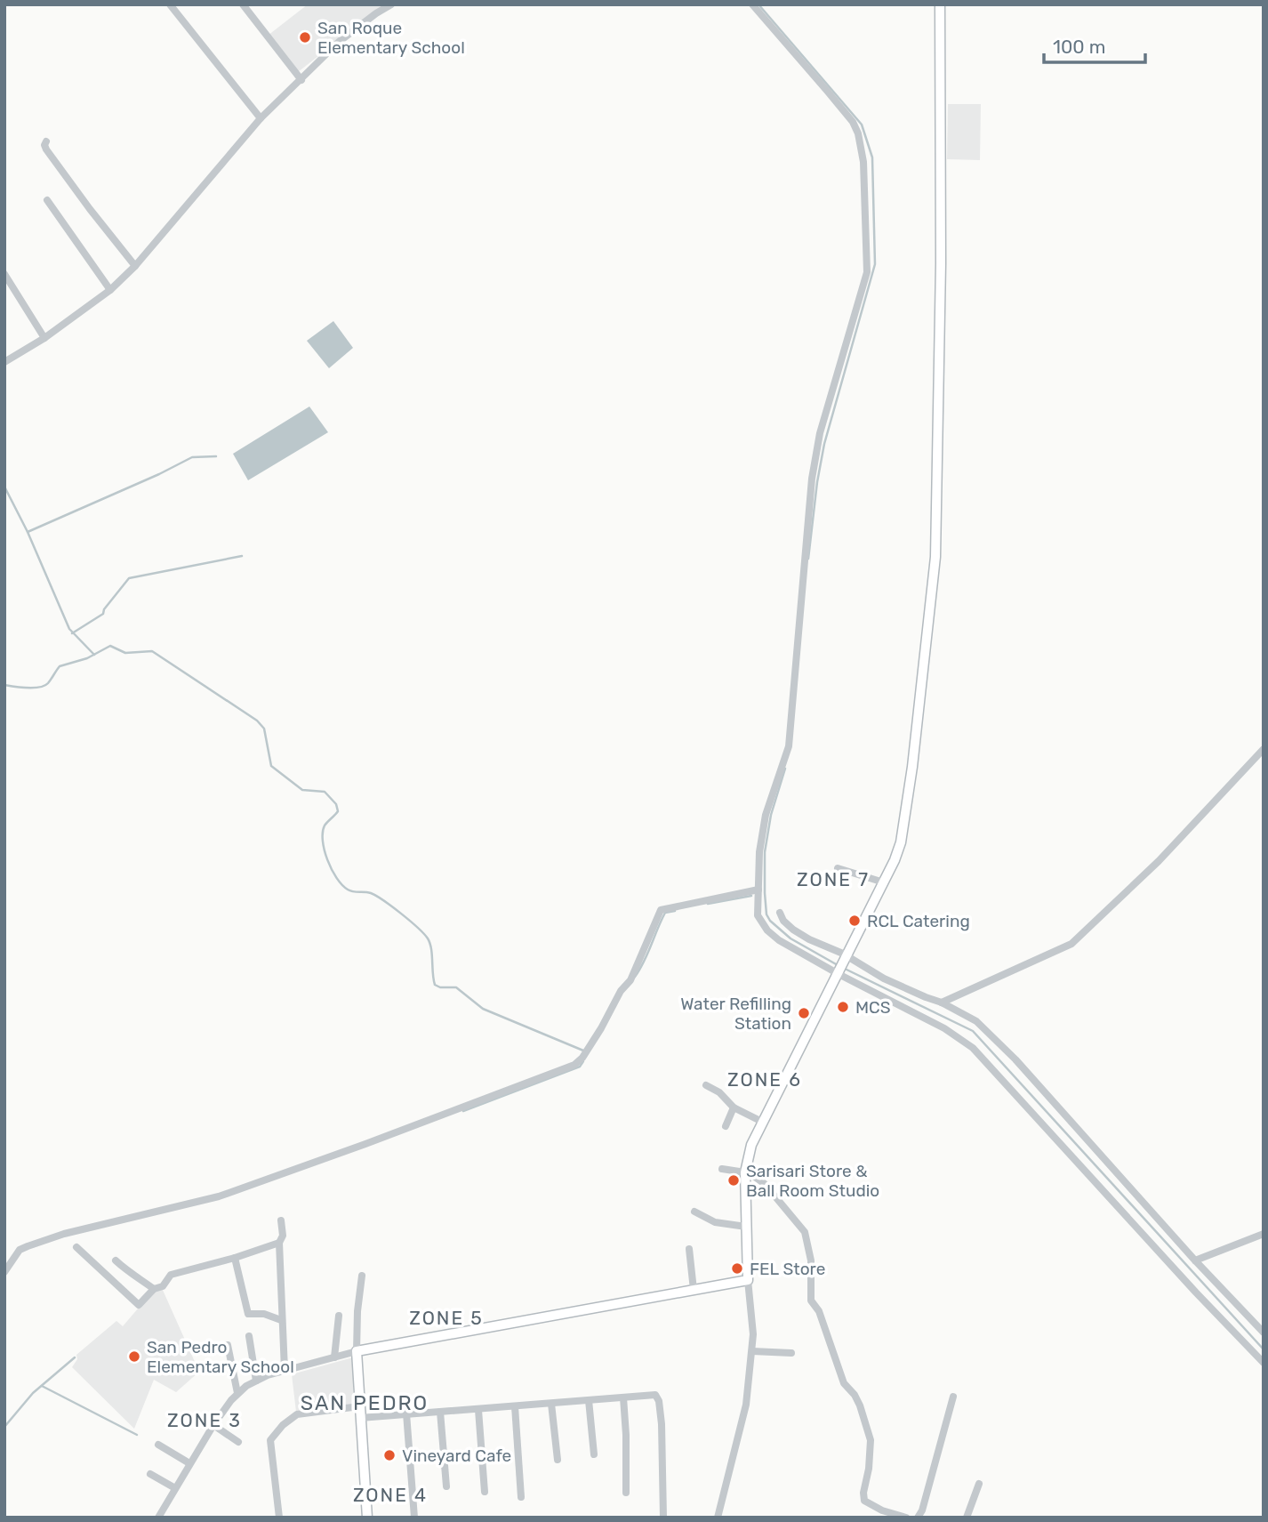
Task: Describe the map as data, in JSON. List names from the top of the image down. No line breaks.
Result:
{"districts":["ZONE 7","ZONE 6","ZONE 5","SAN PEDRO","ZONE 3","ZONE 4"],"places":["San Roque Elementary School","RCL Catering","MCS","Water Refilling Station","Sarisari Store & Ball Room Studio","FEL Store","San Pedro Elementary School","Vineyard Cafe"],"scale_bar":"100 m"}
